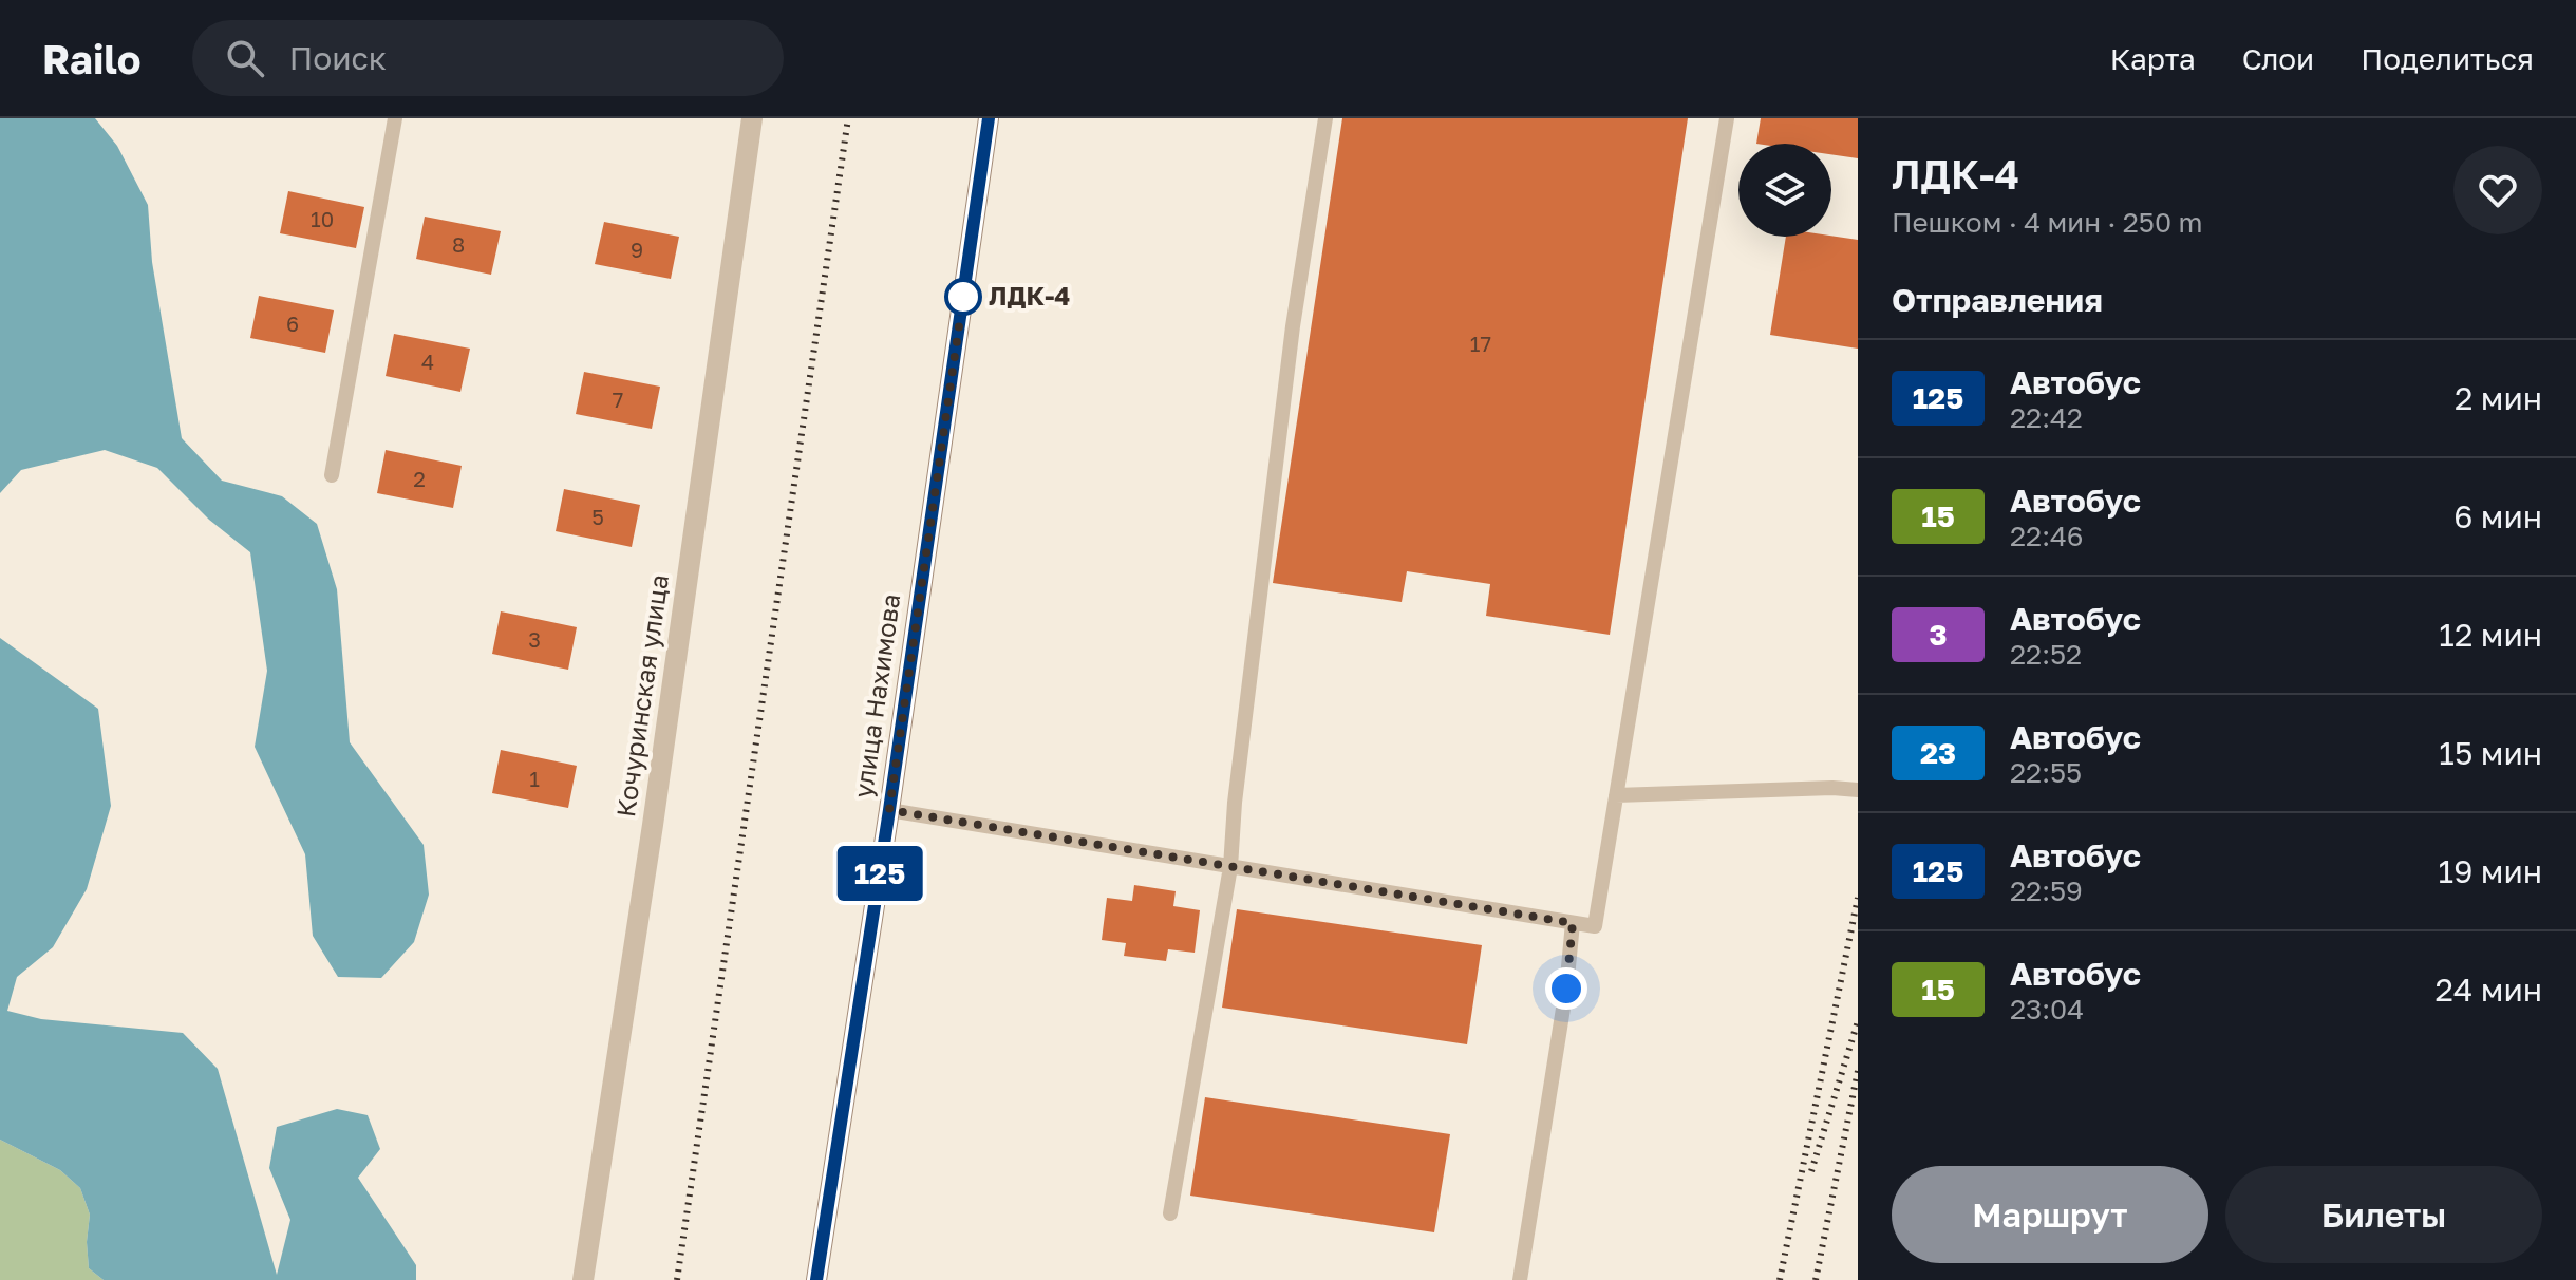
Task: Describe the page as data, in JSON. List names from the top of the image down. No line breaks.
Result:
{"streets":{"main road":["улица Нахимова"],"street":["Кочуринская улица"]},"places":["ЛДК-4"],"lines":["bus line 125"],"house_numbers":["10","8","9","6","17","4","7","2","5","3","1"],"page":{"header":"Railo","search":"Поиск","nav":["Карта","Слои","Поделиться"],"on_map":"125","heading":[["ЛДК-4","Пешком · 4 мин · 250 m"],"Отправления"],"list":[{"mark":"125","name":"Автобус","note":"22:42","value":"2 мин"},{"mark":"15","name":"Автобус","note":"22:46","value":"6 мин"},{"mark":"3","name":"Автобус","note":"22:52","value":"12 мин"},{"mark":"23","name":"Автобус","note":"22:55","value":"15 мин"},{"mark":"125","name":"Автобус","note":"22:59","value":"19 мин"},{"mark":"15","name":"Автобус","note":"23:04","value":"24 мин"}],"buttons":["Маршрут","Билеты"]}}
